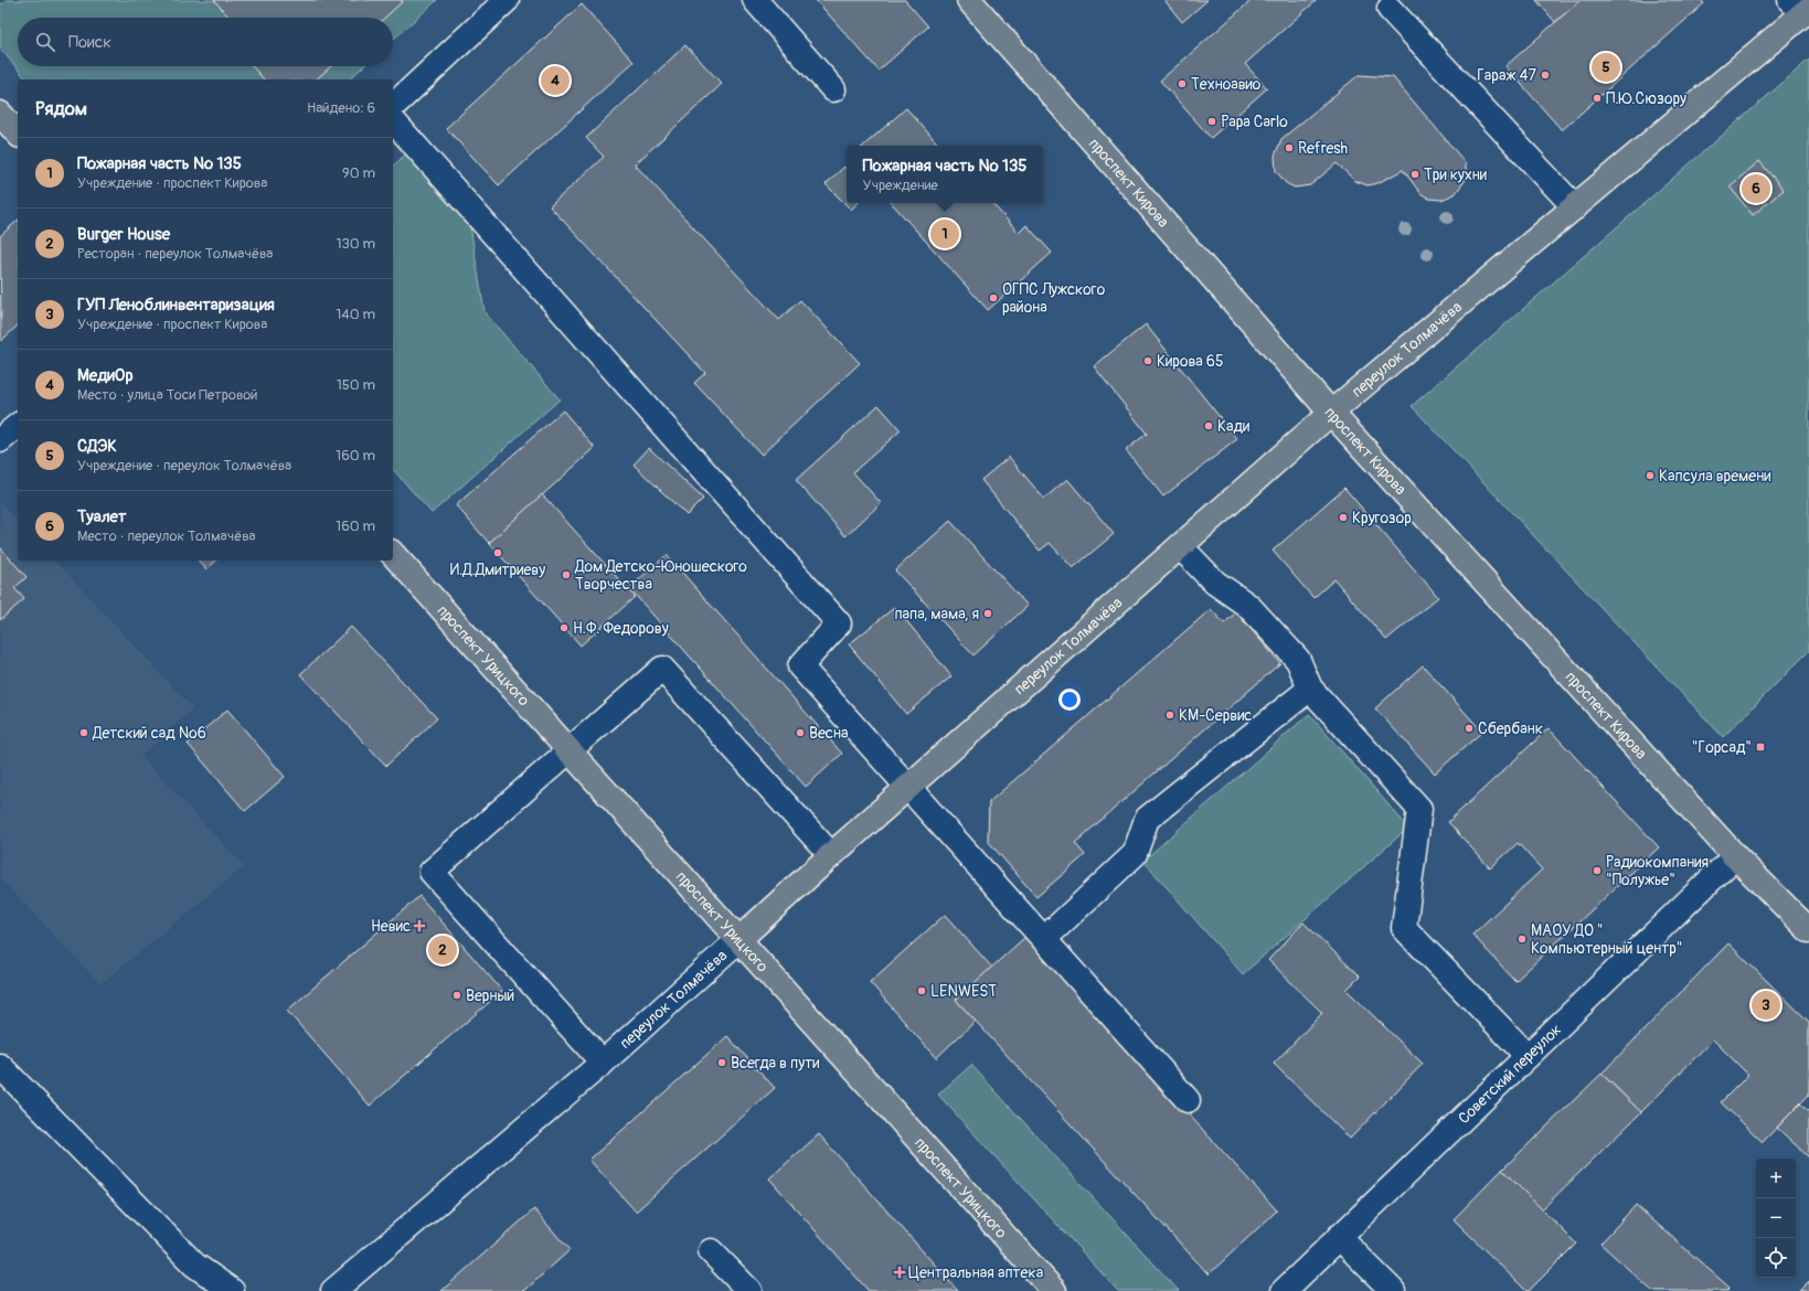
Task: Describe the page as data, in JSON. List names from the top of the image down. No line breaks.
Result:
{"streets":{"main road":["проспект Кирова","переулок Толмачёва","проспект Урицкого"],"street":["Советский переулок"]},"crossings":[["проспект Кирова","переулок Толмачёва"],["проспект Кирова","Советский переулок"],["переулок Толмачёва","проспект Урицкого"]],"places":{"other":["Гараж 47","Техноавио","П.Ю.Сюзору","Papa Carlo","Refresh","Три кухни","ОГПС Лужского района","Кирова 65","Кади","Капсула времени","Кругозор","И.Д.Дмитриеву","Дом Детско-Юношеского Творчества","папа, мама, я","Н.Ф. Федорову","КМ-Сервис","Сбербанк","Детский сад №6","Весна","Радиокомпания \"Полужье\"","МАОУ ДО \" Компьютерный центр\"","LENWEST","Верный","Всегда в пути"],"transit":["\"Горсад\""],"health":["Невис","Центральная аптека"]},"page":{"search":"Поиск","pins":["5","4","6","1","2","3"],"heading":["Рядом","Найдено: 6"],"list":[{"mark":"1","name":"Пожарная часть № 135","note":"Учреждение · проспект Кирова","value":"90 m"},{"mark":"2","name":"Burger House","note":"Ресторан · переулок Толмачёва","value":"130 m"},{"mark":"3","name":"ГУП Леноблинвентаризация","note":"Учреждение · проспект Кирова","value":"140 m"},{"mark":"4","name":"МедиОр","note":"Место · улица Тоси Петровой","value":"150 m"},{"mark":"5","name":"СДЭК","note":"Учреждение · переулок Толмачёва","value":"160 m"},{"mark":"6","name":"Туалет","note":"Место · переулок Толмачёва","value":"160 m"}],"popup":["Пожарная часть № 135","Учреждение"],"map_buttons":["+","−"]}}
